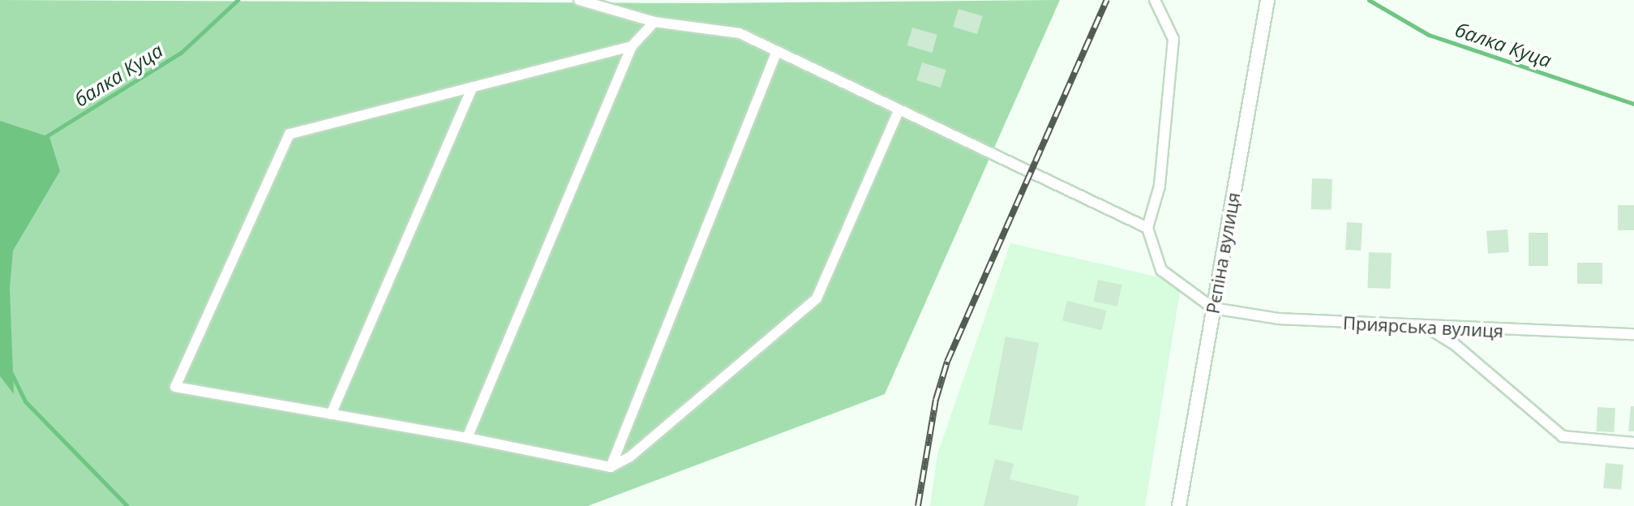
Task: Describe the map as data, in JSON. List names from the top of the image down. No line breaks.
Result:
{"streets":{"street":["Рєпіна вулиця","Приярська вулиця"]},"crossings":[["Рєпіна вулиця","Приярська вулиця"]],"water":["балка Куца"]}
